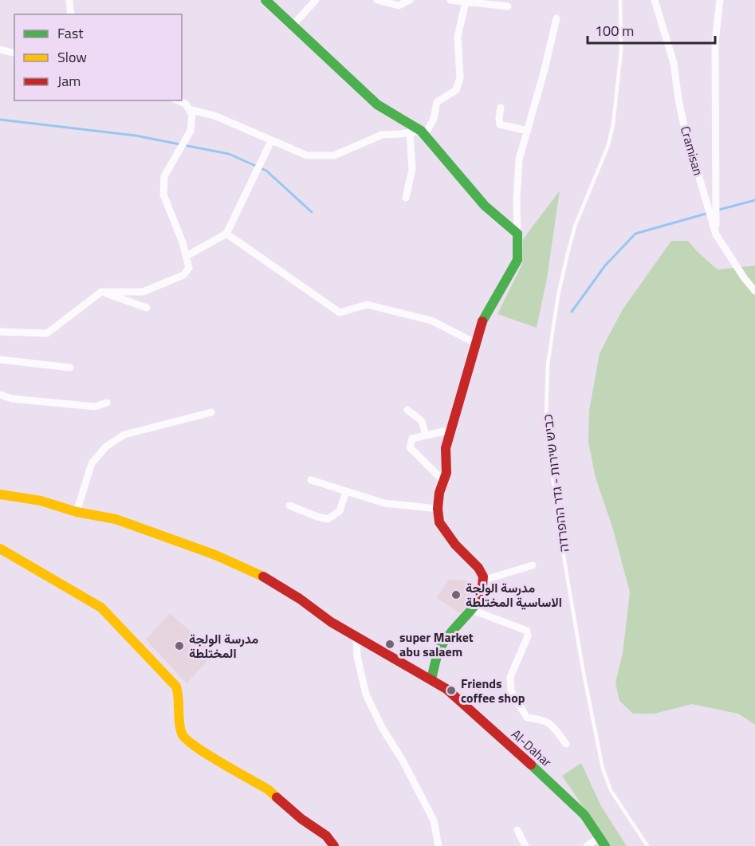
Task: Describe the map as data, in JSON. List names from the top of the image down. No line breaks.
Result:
{"streets":{"street":["Cramisan","Al-Dahar"],"lane":["כביש שירות - גדר ההפרדה"]},"places":["مدرسة الولجة الاساسية المختلطة","super Market abu salaem","مدرسة الولجة المختلطة","Friends coffee shop"],"legend":["Fast","Slow","Jam"],"scale_bar":"100 m"}
